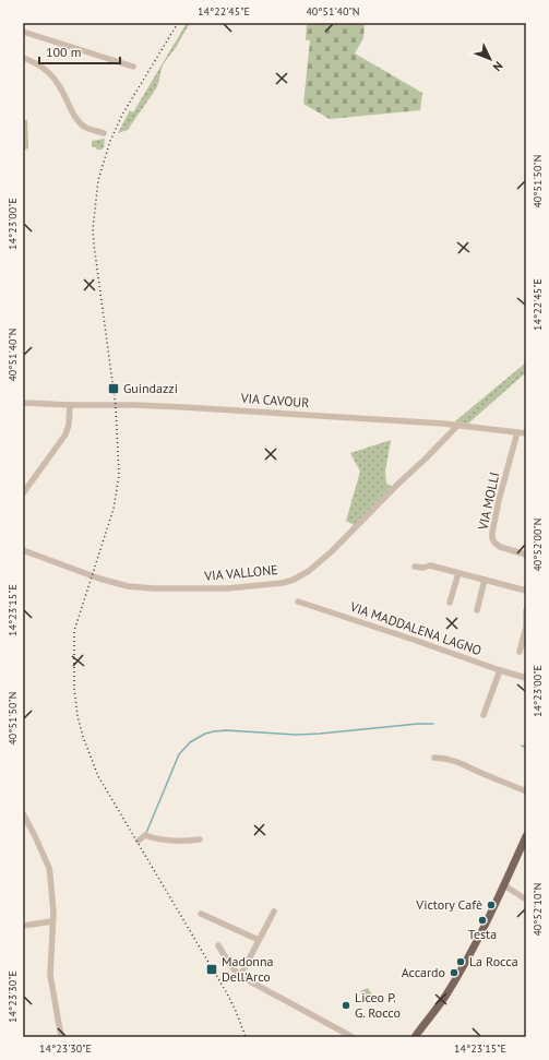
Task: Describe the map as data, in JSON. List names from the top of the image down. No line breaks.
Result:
{"streets":{"street":["VIA CAVOUR","VIA MOLLI","VIA VALLONE","VIA MADDALENA LAGNO"]},"crossings":[["VIA CAVOUR","VIA MOLLI"],["VIA CAVOUR","VIA VALLONE"]],"places":{"transit":["Guindazzi","Madonna Dell'Arco"],"other":["Victory Cafè","Testa","La Rocca","Accardo","Liceo P. G. Rocco"]},"scale_bar":"100 m","north":"bottom right","coordinates":["14°22'45\"E","40°51'40\"N","40°51'50\"N","14°23'00\"E","40°52'00\"N","14°23'15\"E","40°52'10\"N","14°23'30\"E"]}
